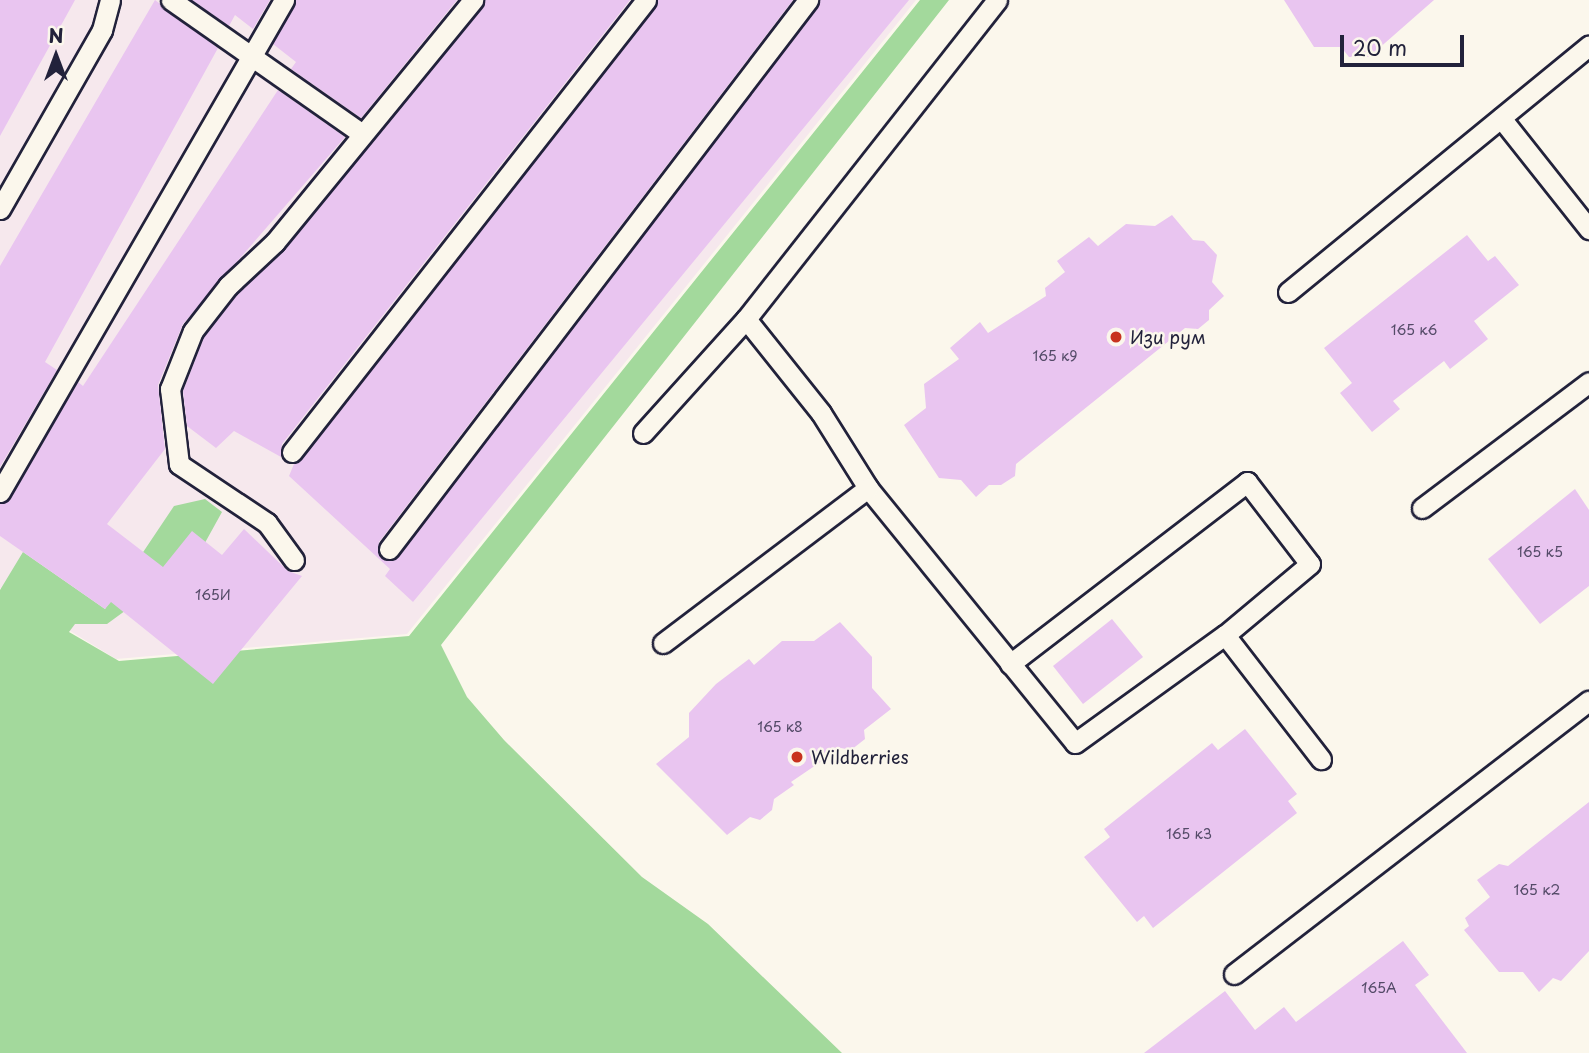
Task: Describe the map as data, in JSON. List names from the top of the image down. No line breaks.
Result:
{"places":["Изи рум","Wildberries"],"house_numbers":["165 к6","165 к9","165 к5","165И","165 к8","165 к3","165 к2","165А"],"scale_bar":"20 m","north":"top"}
